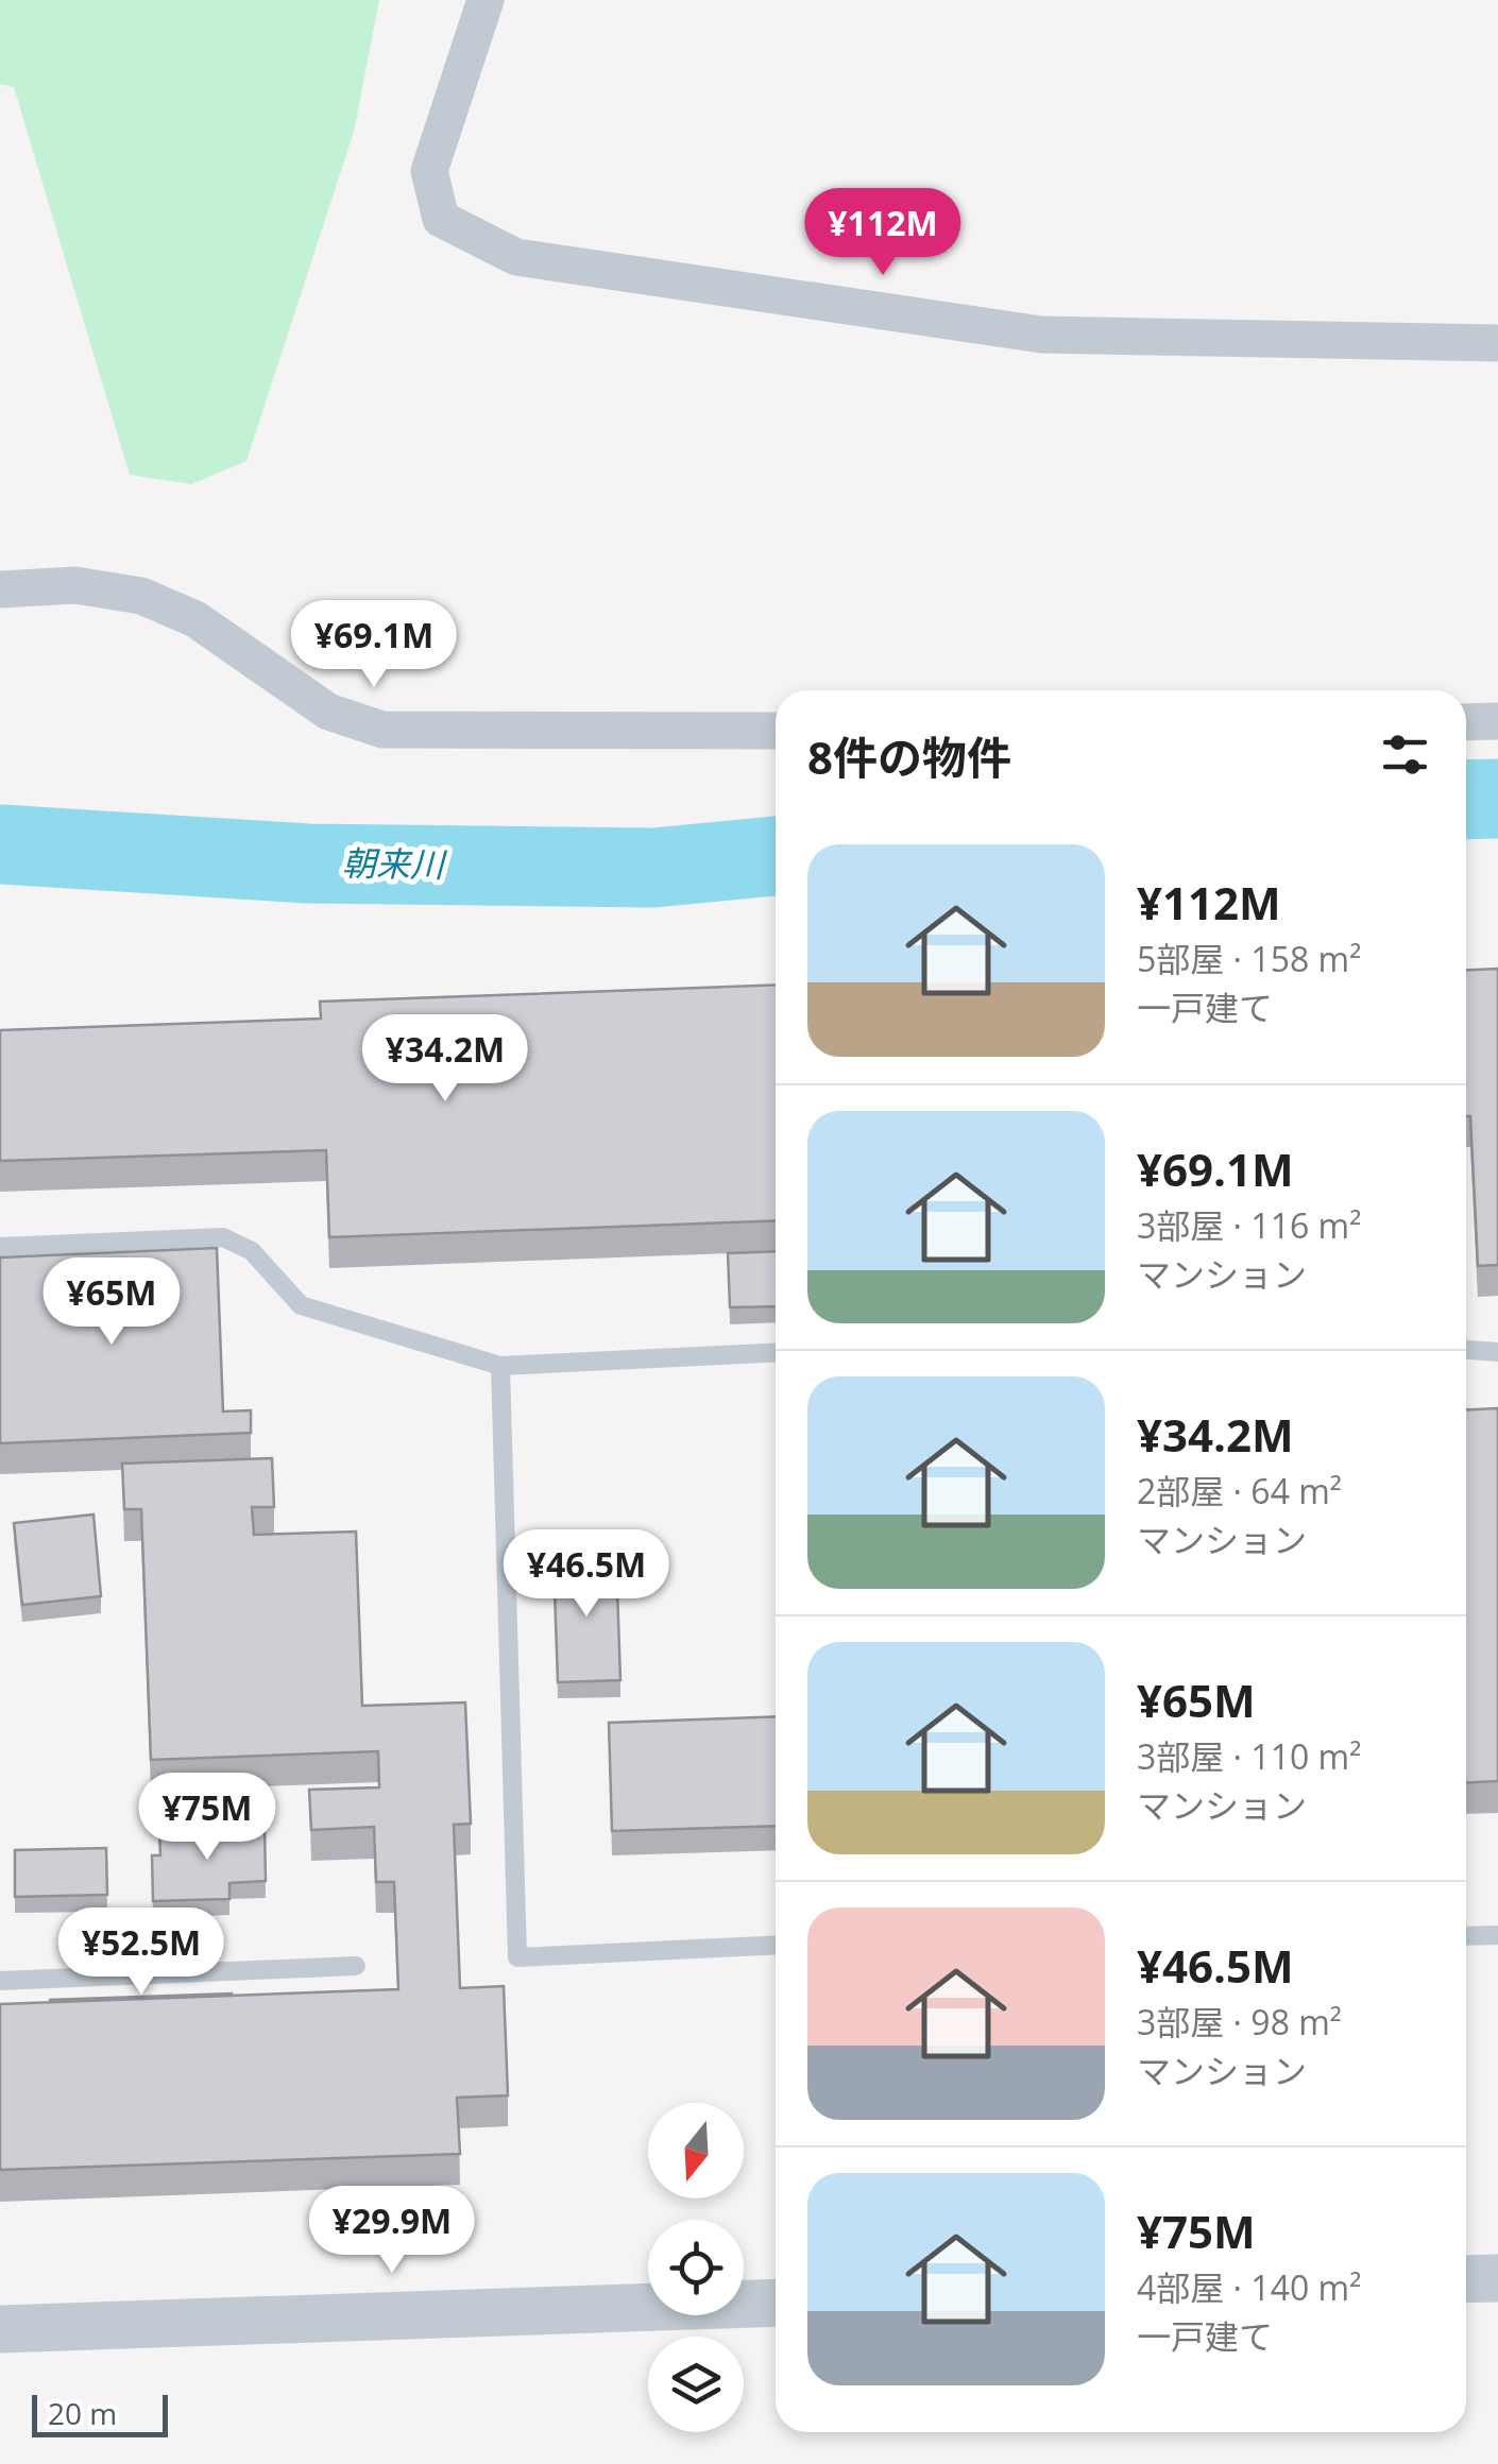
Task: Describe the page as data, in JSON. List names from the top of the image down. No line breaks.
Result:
{"water":["朝来川"],"scale_bar":"20 m","north":"bottom","page":{"price":["¥112M","¥69.1M","¥34.2M","¥65M","¥46.5M","¥75M","¥52.5M","¥29.9M"],"heading":"8件の物件","list":[{"name":"¥112M","note":"5部屋 · 158 m² · 一戸建て"},{"name":"¥69.1M","note":"3部屋 · 116 m² · マンション"},{"name":"¥34.2M","note":"2部屋 · 64 m² · マンション"},{"name":"¥65M","note":"3部屋 · 110 m² · マンション"},{"name":"¥46.5M","note":"3部屋 · 98 m² · マンション"},{"name":"¥75M","note":"4部屋 · 140 m² · 一戸建て"}],"scale":"20 m"}}
